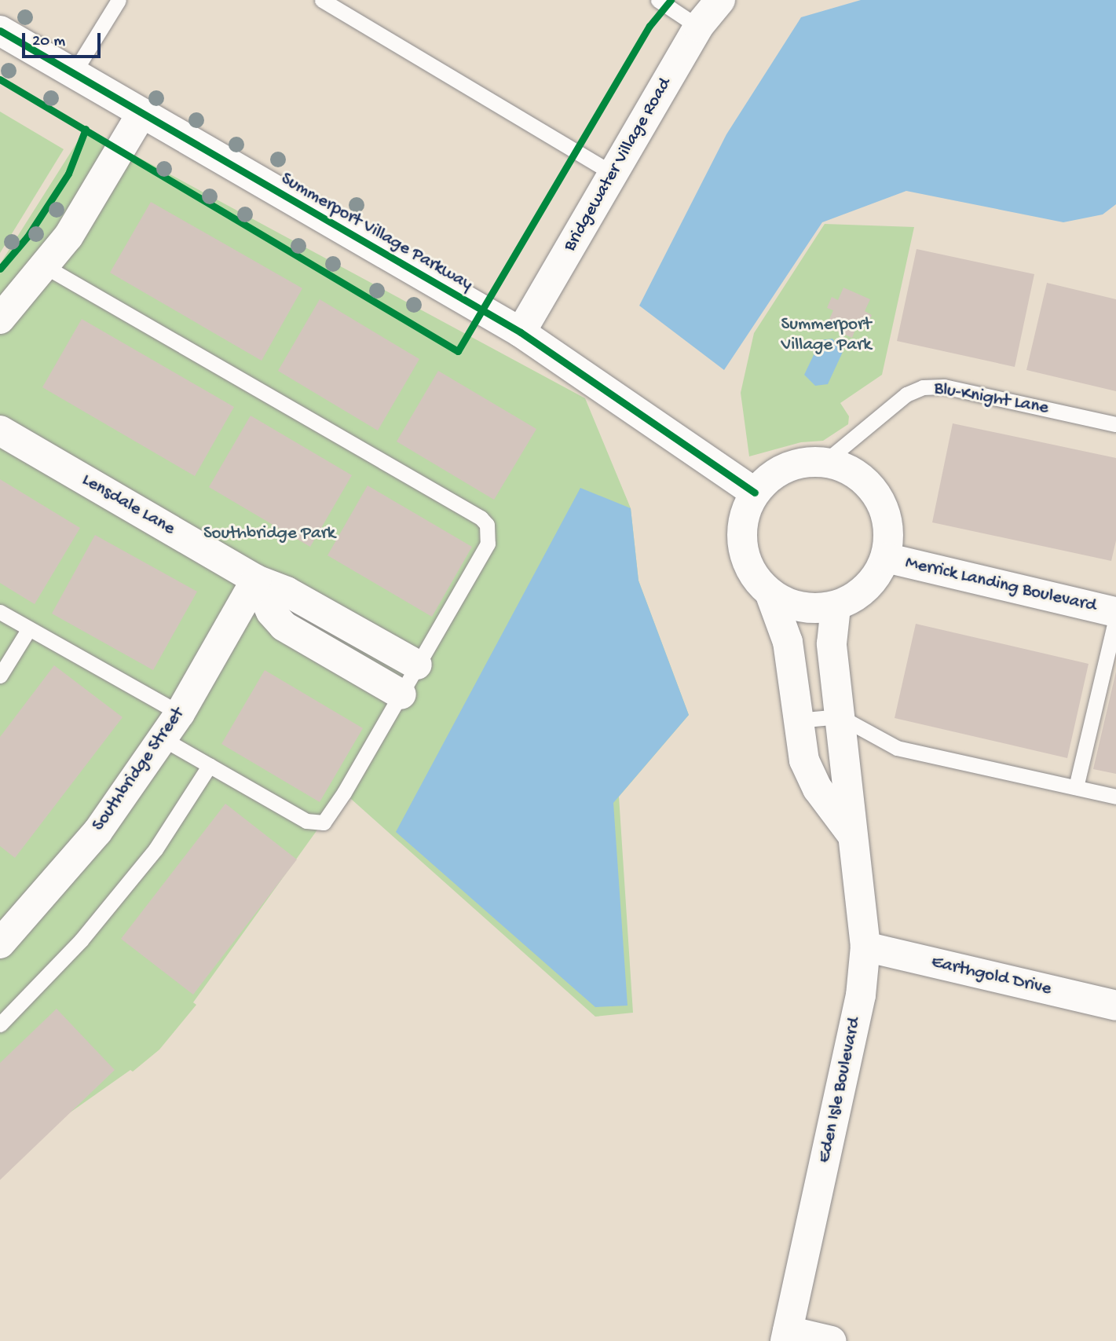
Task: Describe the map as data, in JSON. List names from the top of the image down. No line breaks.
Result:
{"streets":{"street":["Bridgewater Village Road","Summerport Village Parkway","Lensdale Lane","Merrick Landing Boulevard","Southbridge Street","Earthgold Drive","Eden Isle Boulevard"],"lane":["Blu-Knight Lane"]},"crossings":[["Bridgewater Village Road","Summerport Village Parkway"],["Summerport Village Parkway","Blu-Knight Lane"],["Summerport Village Parkway","Merrick Landing Boulevard"],["Summerport Village Parkway","Eden Isle Boulevard"],["Blu-Knight Lane","Merrick Landing Boulevard"],["Blu-Knight Lane","Eden Isle Boulevard"],["Lensdale Lane","Southbridge Street"],["Merrick Landing Boulevard","Eden Isle Boulevard"],["Earthgold Drive","Eden Isle Boulevard"]],"parks":["Summerport Village Park","Southbridge Park"],"scale_bar":"20 m"}
